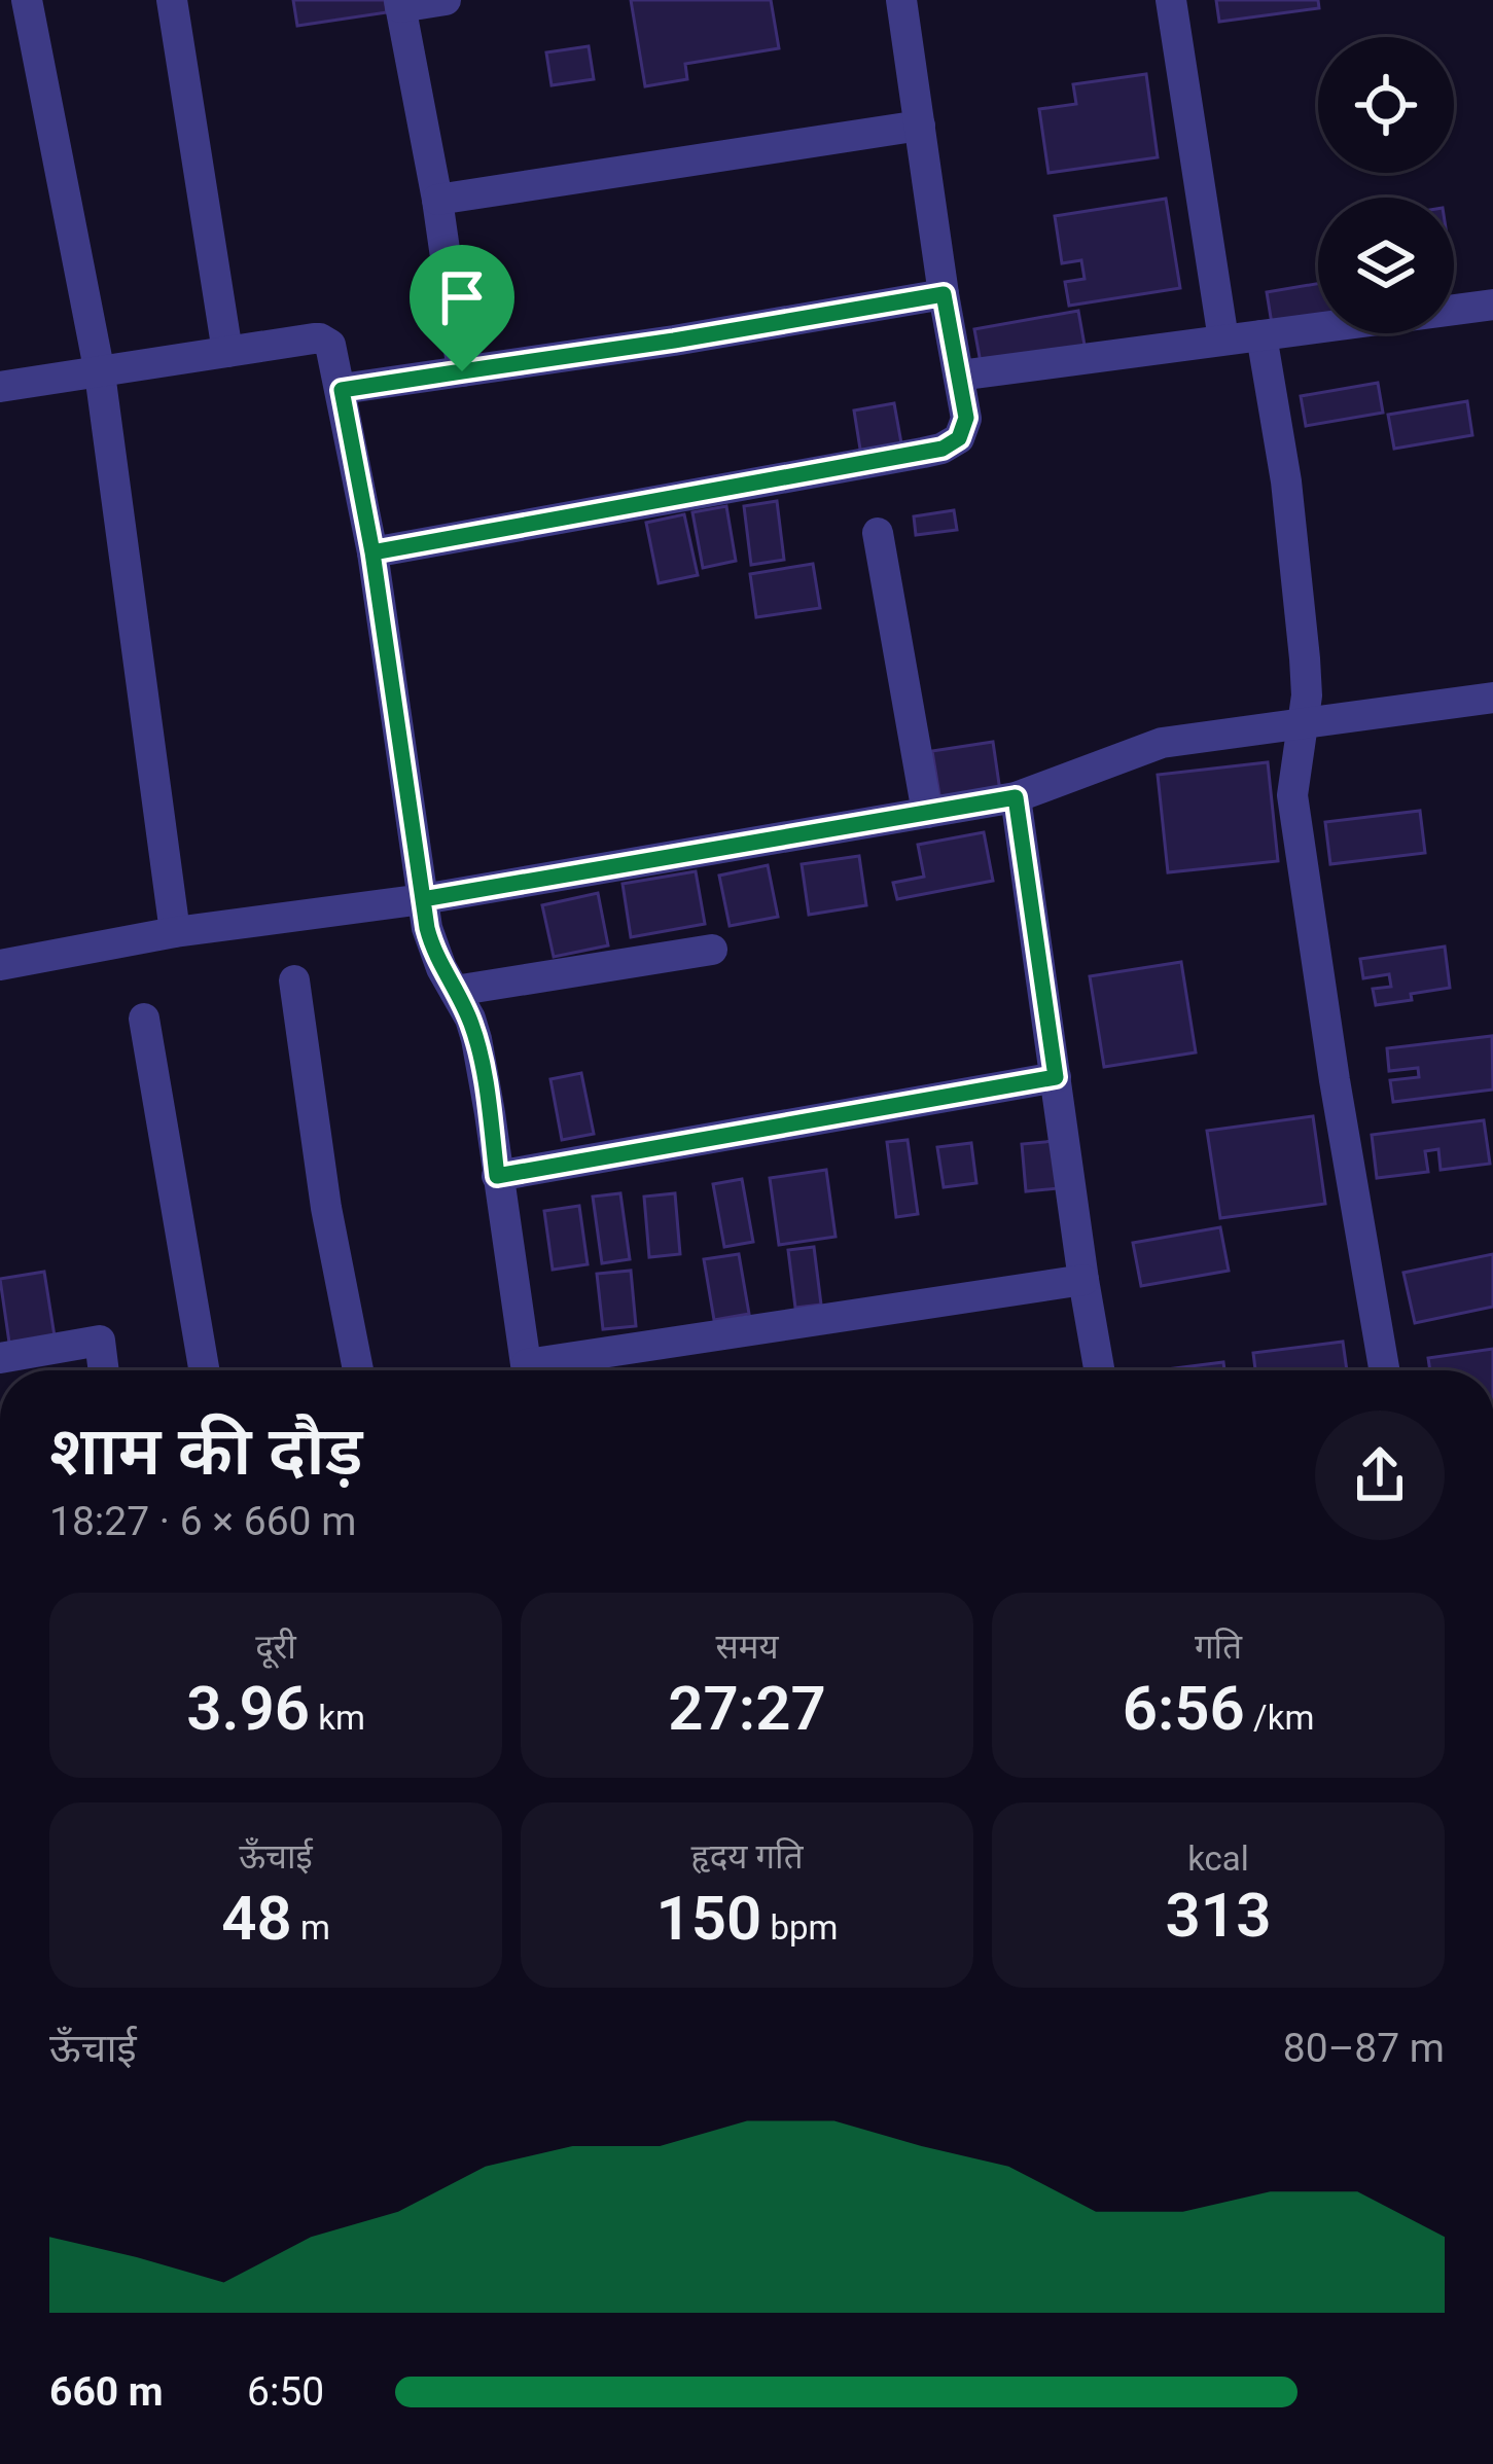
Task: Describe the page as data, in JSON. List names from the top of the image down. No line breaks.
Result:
{"page":{"heading":["शाम की दौड़","18:27 · 6 × 660 m"],"stats":[["दूरी","3.96 km"],["समय","27:27"],["गति","6:56 /km"],["ऊँचाई","48 m"],["हृदय गति","150 bpm"],["kcal","313"]],"chart":["ऊँचाई","80–87 m"],"list":[{"name":"660 m","note":"6:50"}]}}
